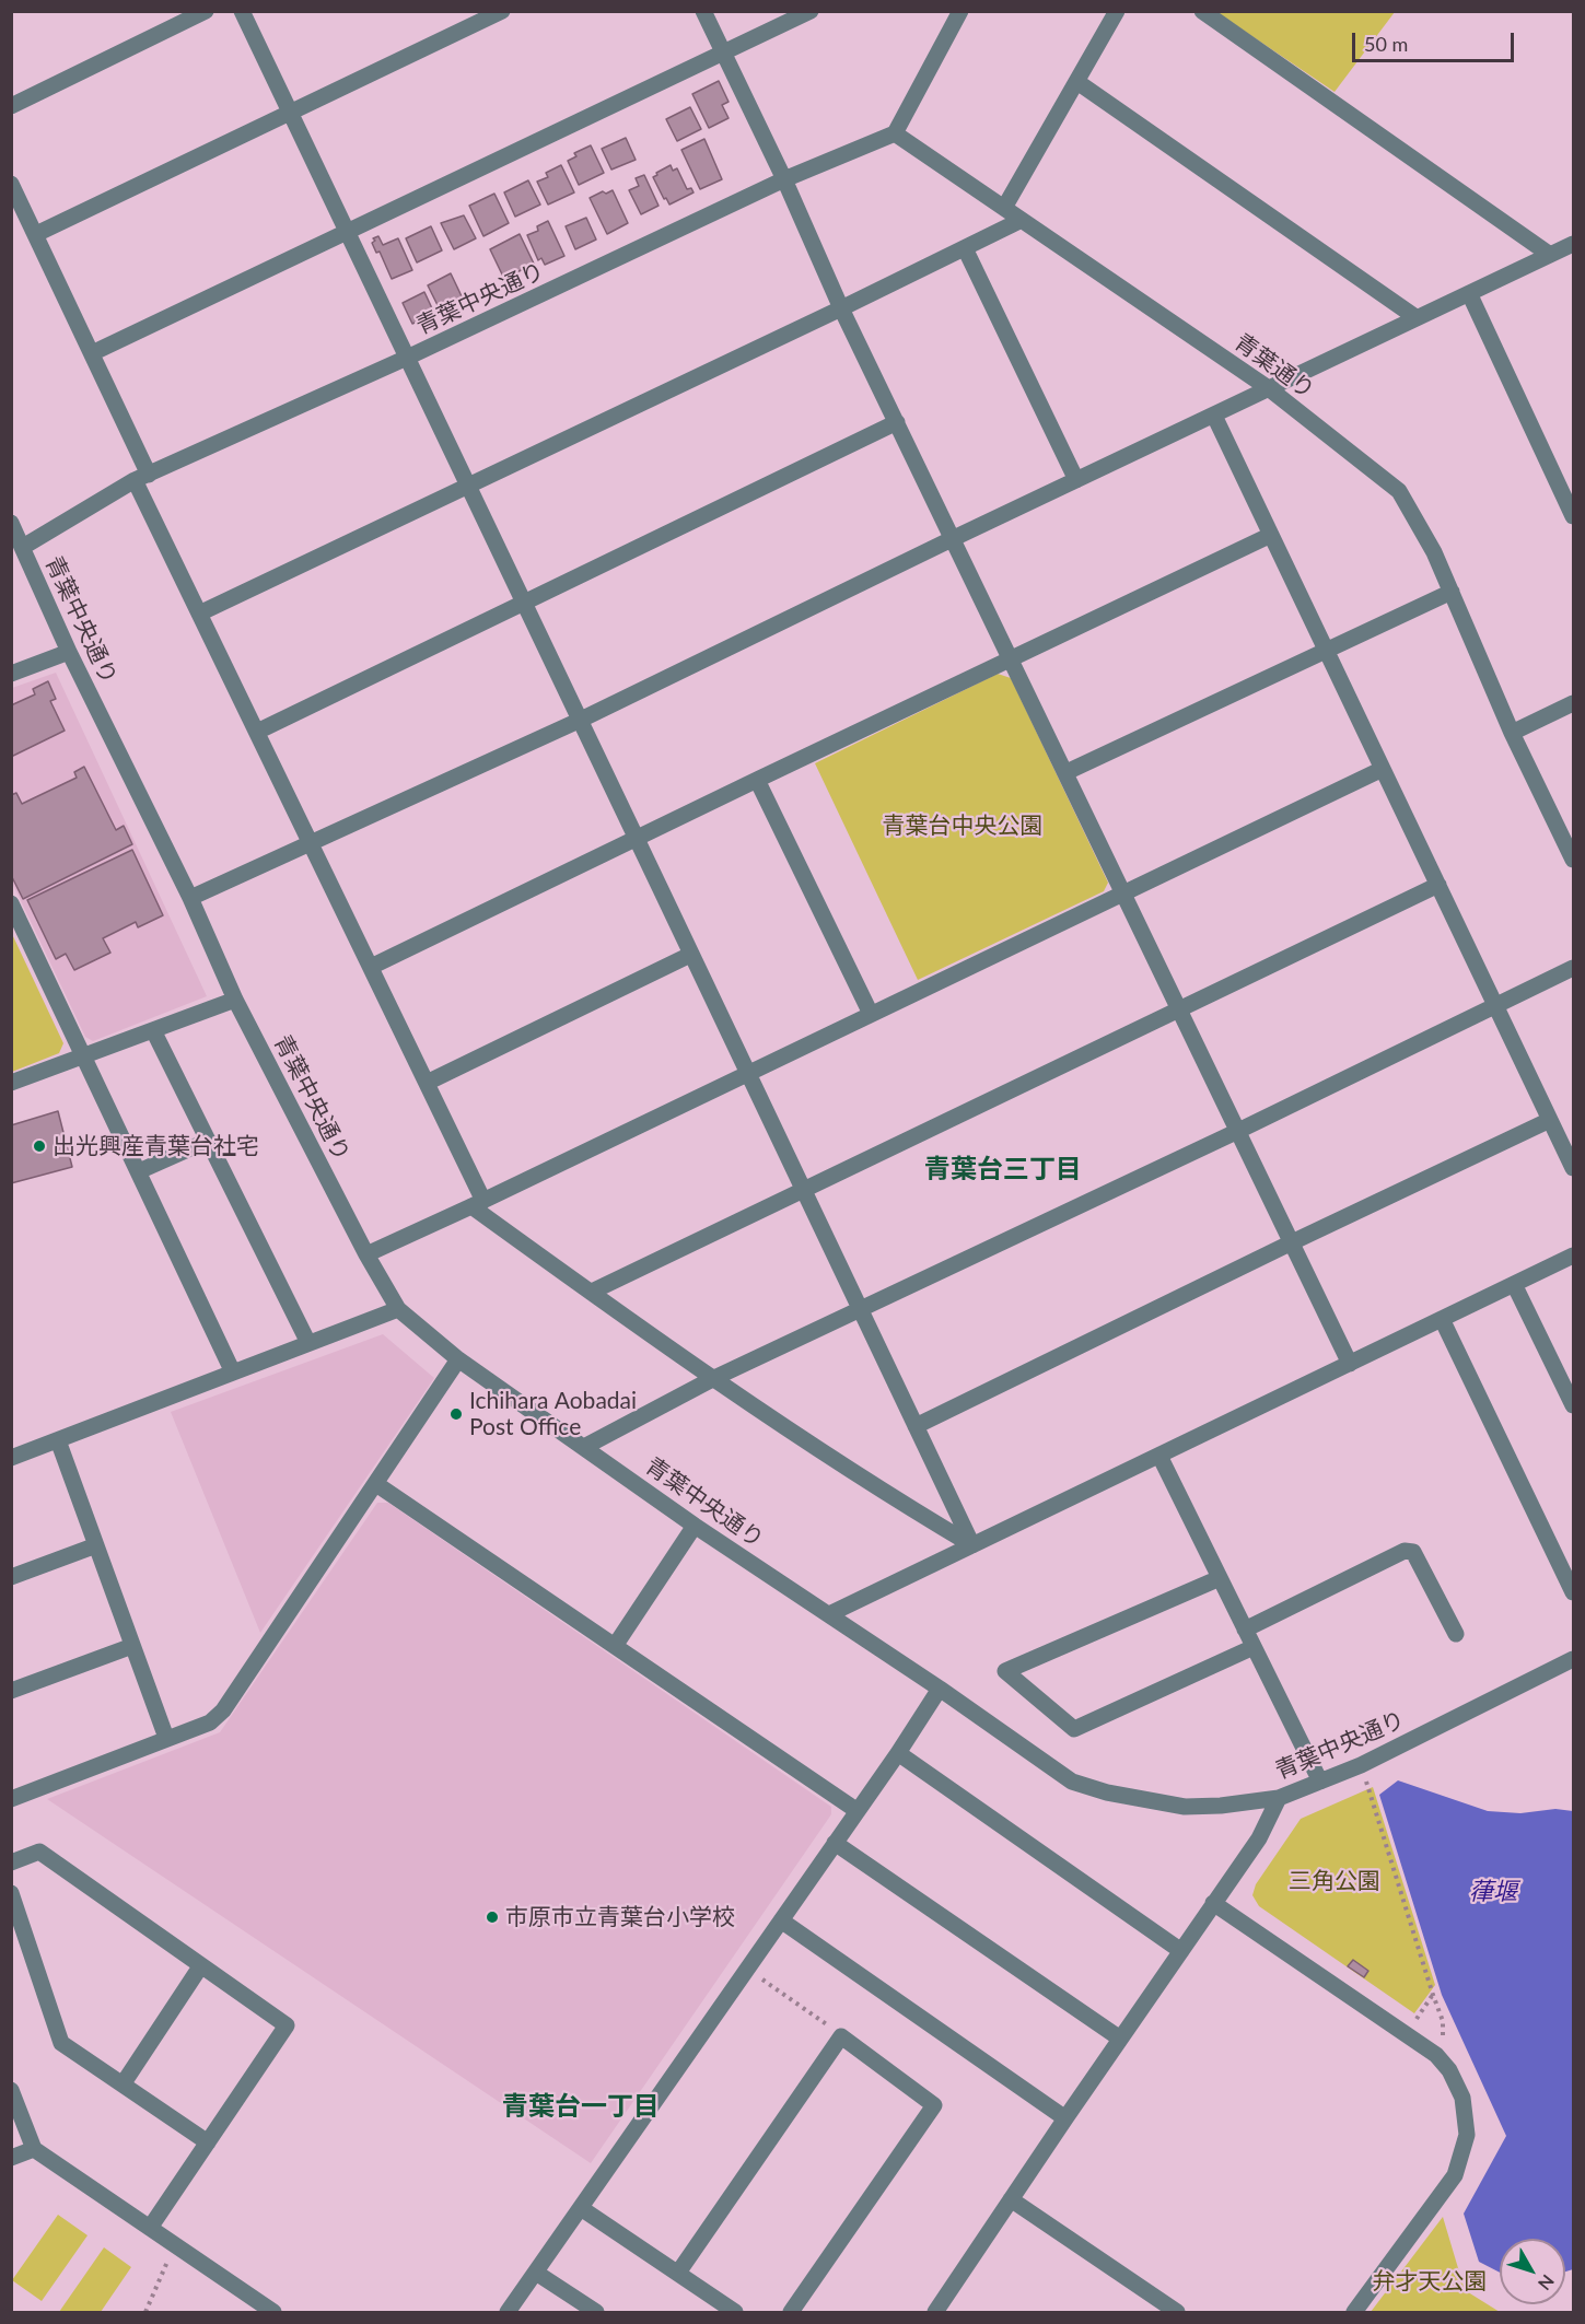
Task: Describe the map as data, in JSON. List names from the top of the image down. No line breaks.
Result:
{"streets":{"street":["青葉中央通り","青葉通り"]},"crossings":[["青葉中央通り","青葉通り"]],"districts":["青葉台三丁目","青葉台一丁目"],"water":["葎堰"],"parks":["青葉台中央公園","三角公園","弁才天公園"],"places":["出光興産青葉台社宅","Ichihara Aobadai Post Office","市原市立青葉台小学校"],"scale_bar":"50 m","north":"bottom right"}
